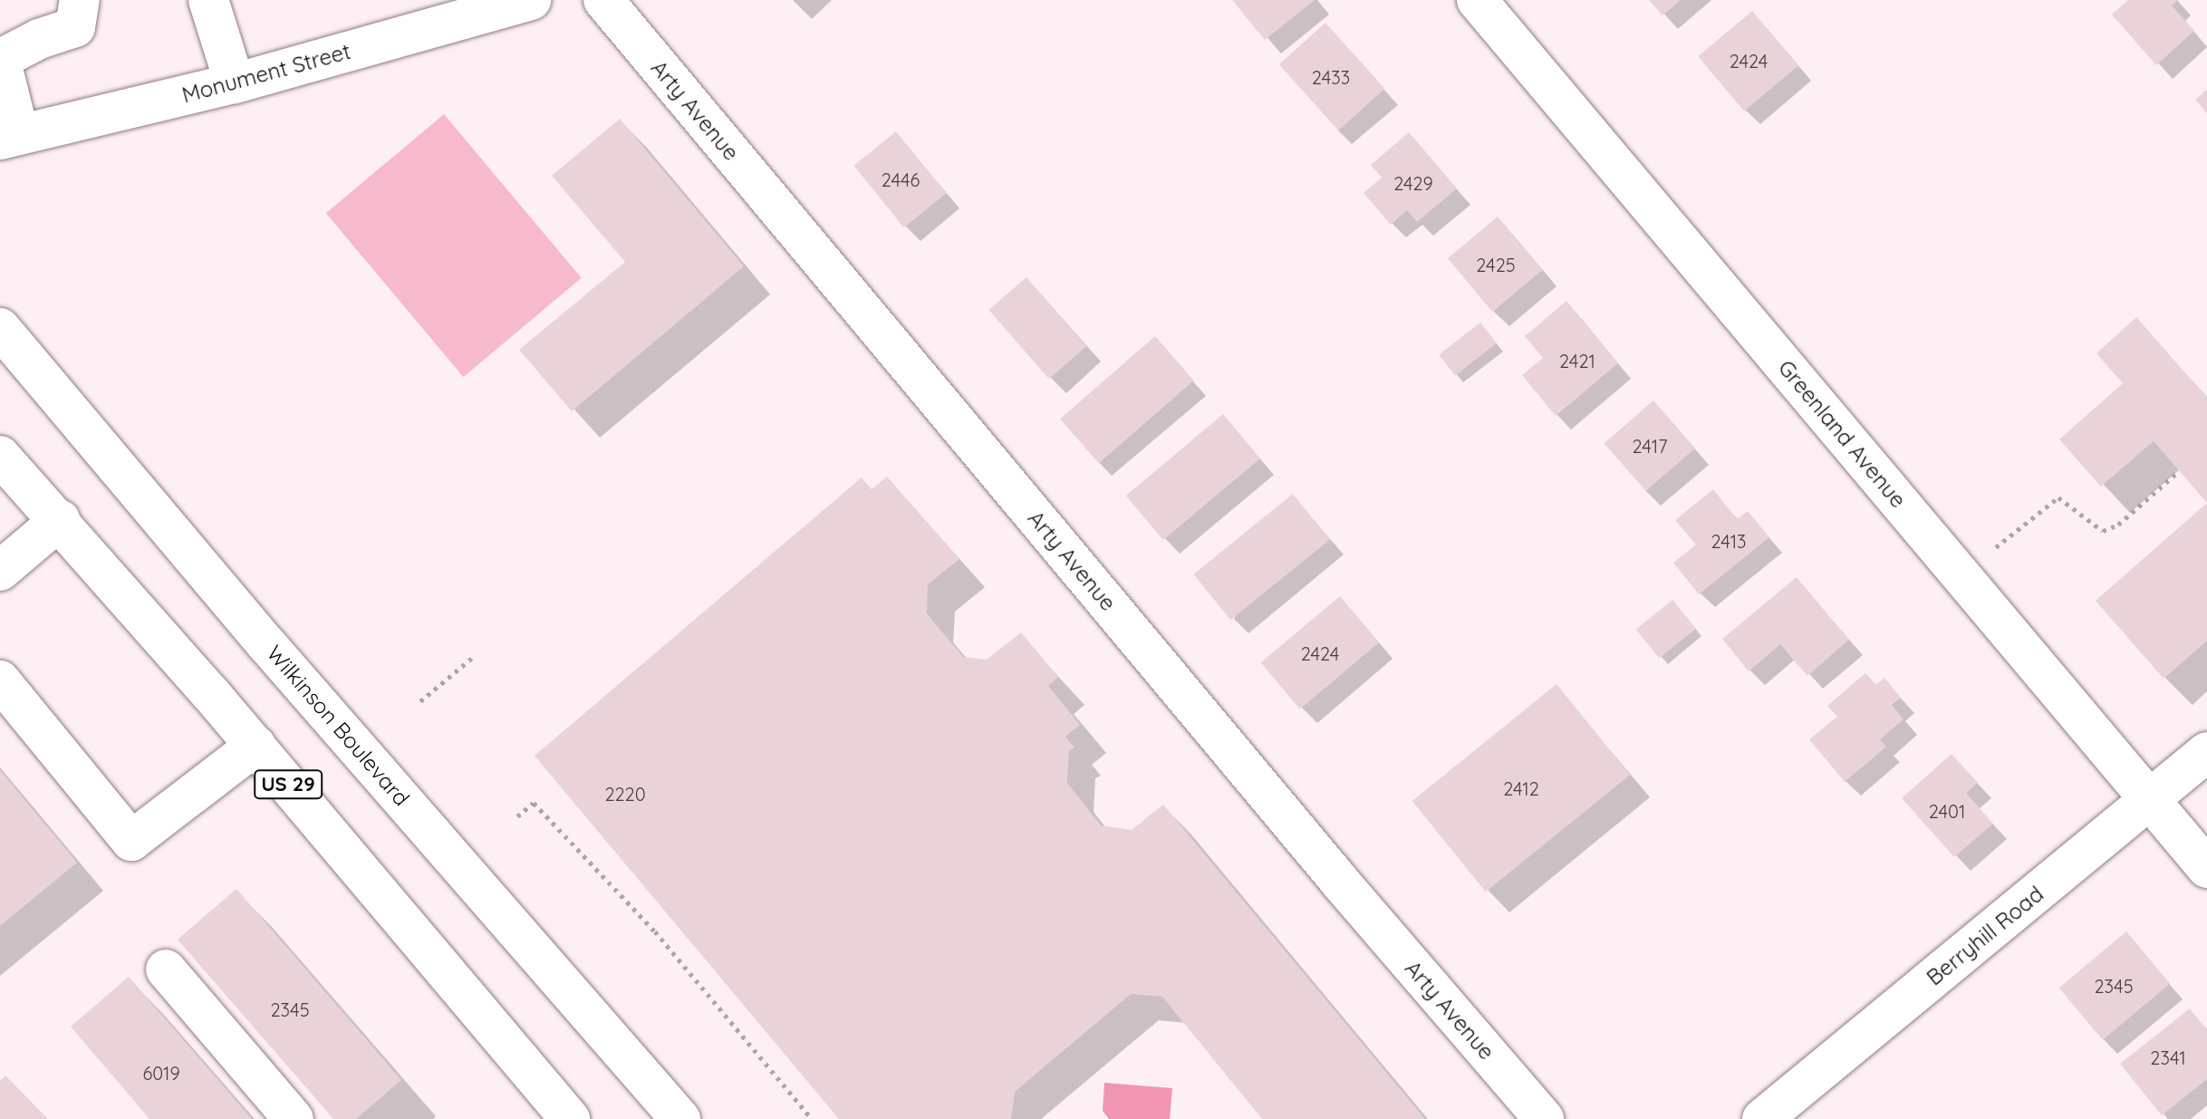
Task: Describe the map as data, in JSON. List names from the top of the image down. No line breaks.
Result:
{"streets":{"street":["Monument Street","Arty Avenue","Greenland Avenue","Wilkinson Boulevard","US 29","Berryhill Road"]},"crossings":[["Greenland Avenue","Berryhill Road"]],"house_numbers":["2424","2433","2446","2429","2425","2421","2417","2413","2424","2412","2220","2401","2345","2345","2341","6019"]}
